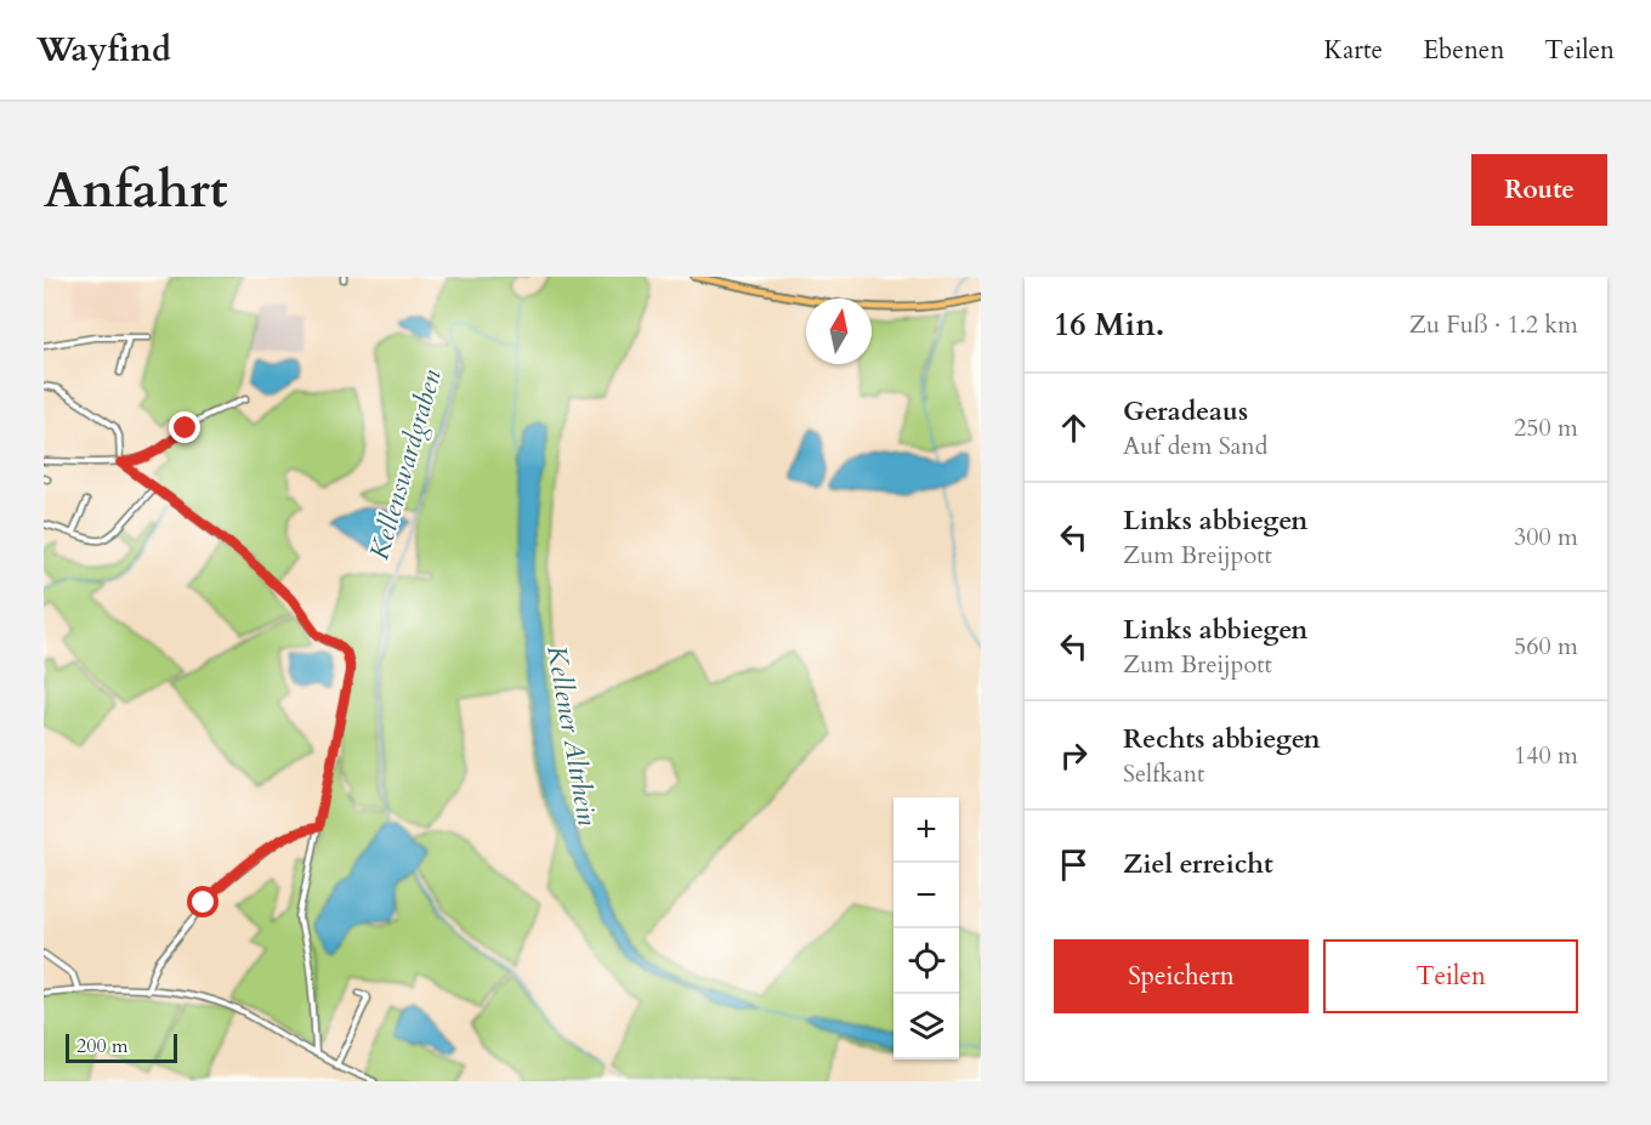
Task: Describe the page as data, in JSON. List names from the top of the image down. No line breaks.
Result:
{"water":["Kellenswardgraben","Kellener Altrhein"],"scale_bar":"200 m","north":"top","page":{"header":"Wayfind","nav":["Karte","Ebenen","Teilen"],"buttons":["Route",["Speichern","Teilen"]],"title":"Anfahrt","heading":["16 Min.","Zu Fuß · 1.2 km"],"list":[["Geradeaus","Auf dem Sand","250 m"],["Links abbiegen","Zum Breijpott","300 m"],["Links abbiegen","Zum Breijpott","560 m"],["Rechts abbiegen","Selfkant","140 m"],"Ziel erreicht"],"map_buttons":["+","−"],"scale":"200 m"}}
